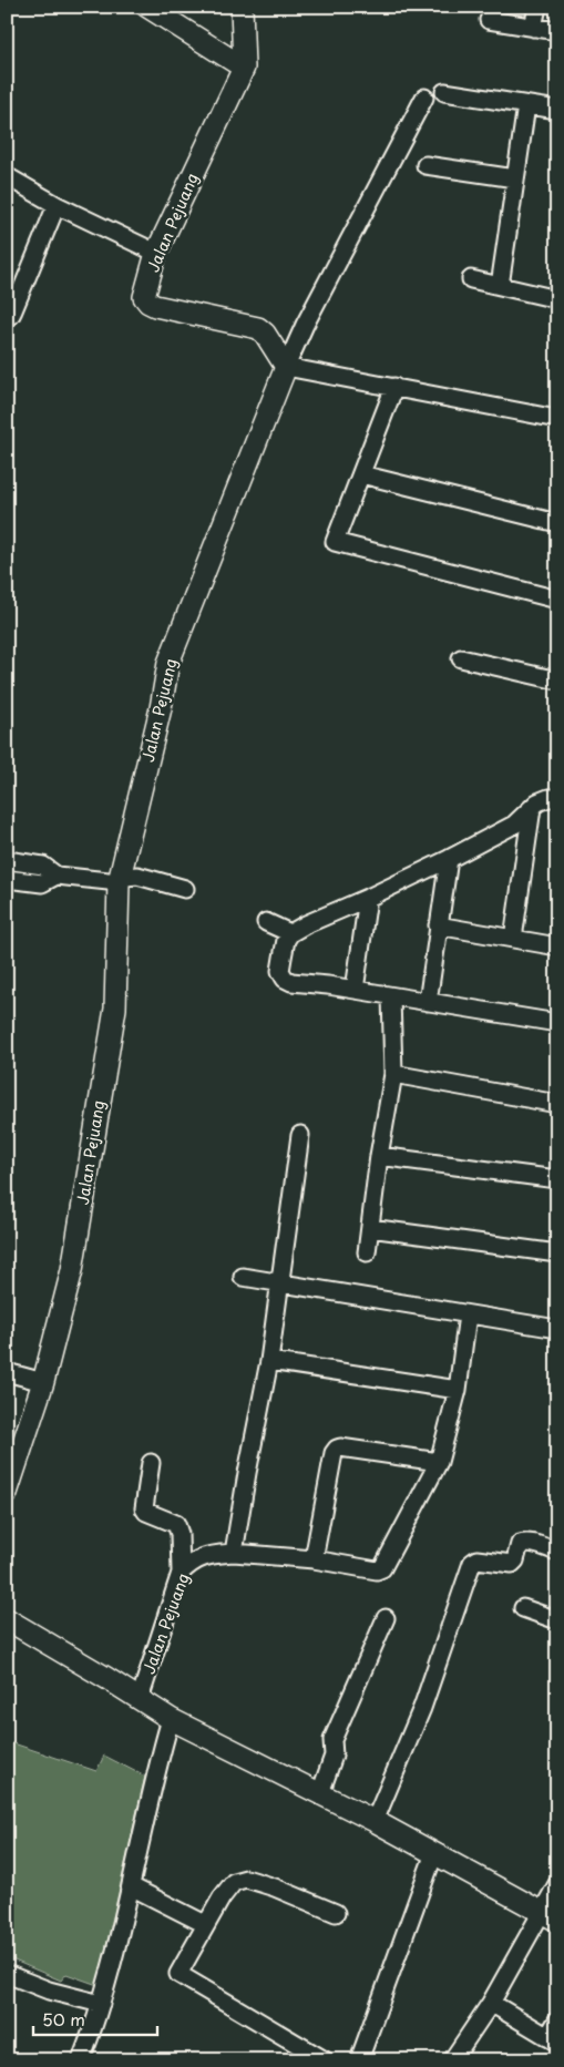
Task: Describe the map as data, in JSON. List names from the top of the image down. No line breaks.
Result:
{"streets":{"street":["Jalan Pejuang"]},"scale_bar":"50 m"}
